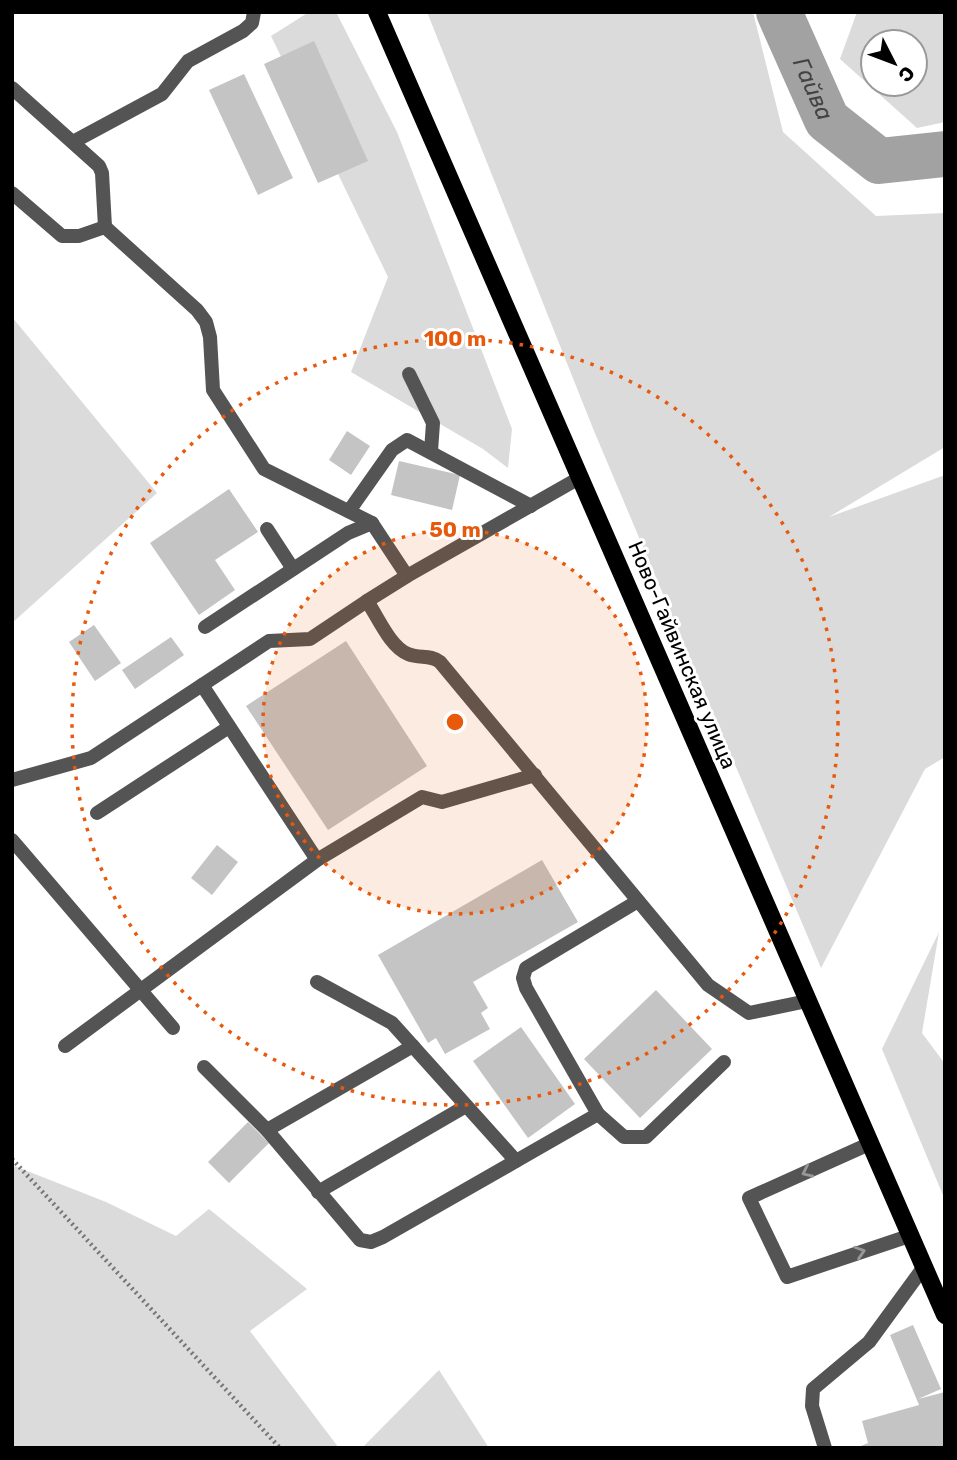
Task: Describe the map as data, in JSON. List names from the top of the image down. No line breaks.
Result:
{"streets":{"main road":["Ново-Гайвинская улица"]},"water":["Гайва"],"north":"bottom right","rings":["100 m","50 m"]}
